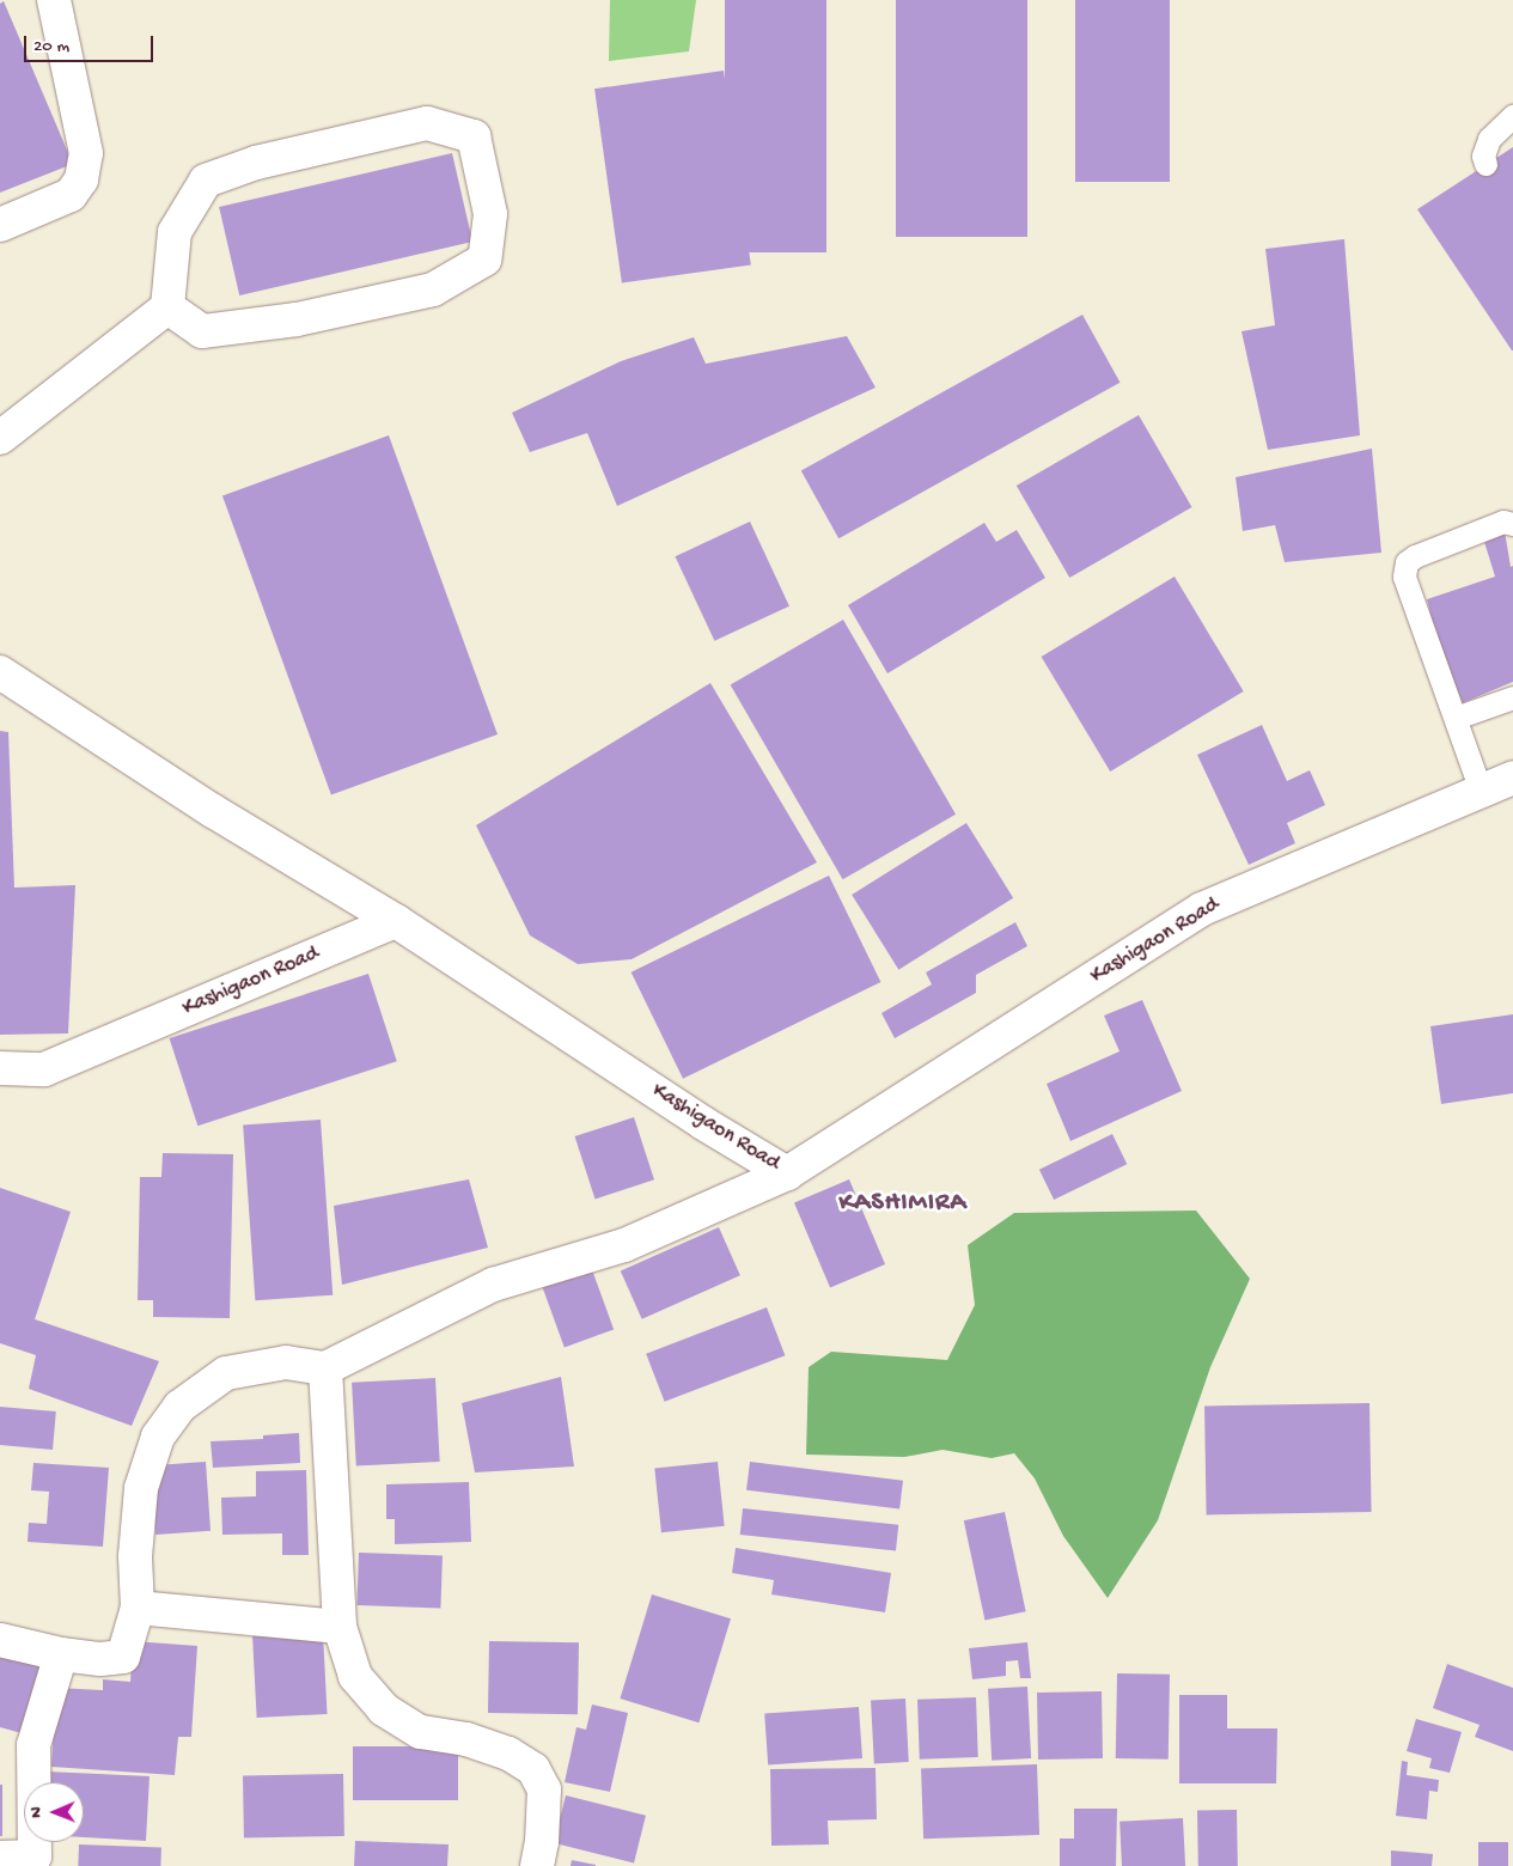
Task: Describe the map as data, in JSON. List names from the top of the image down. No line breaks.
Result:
{"streets":{"street":["Kashigaon Road"]},"districts":["KASHIMIRA"],"scale_bar":"20 m","north":"left"}
